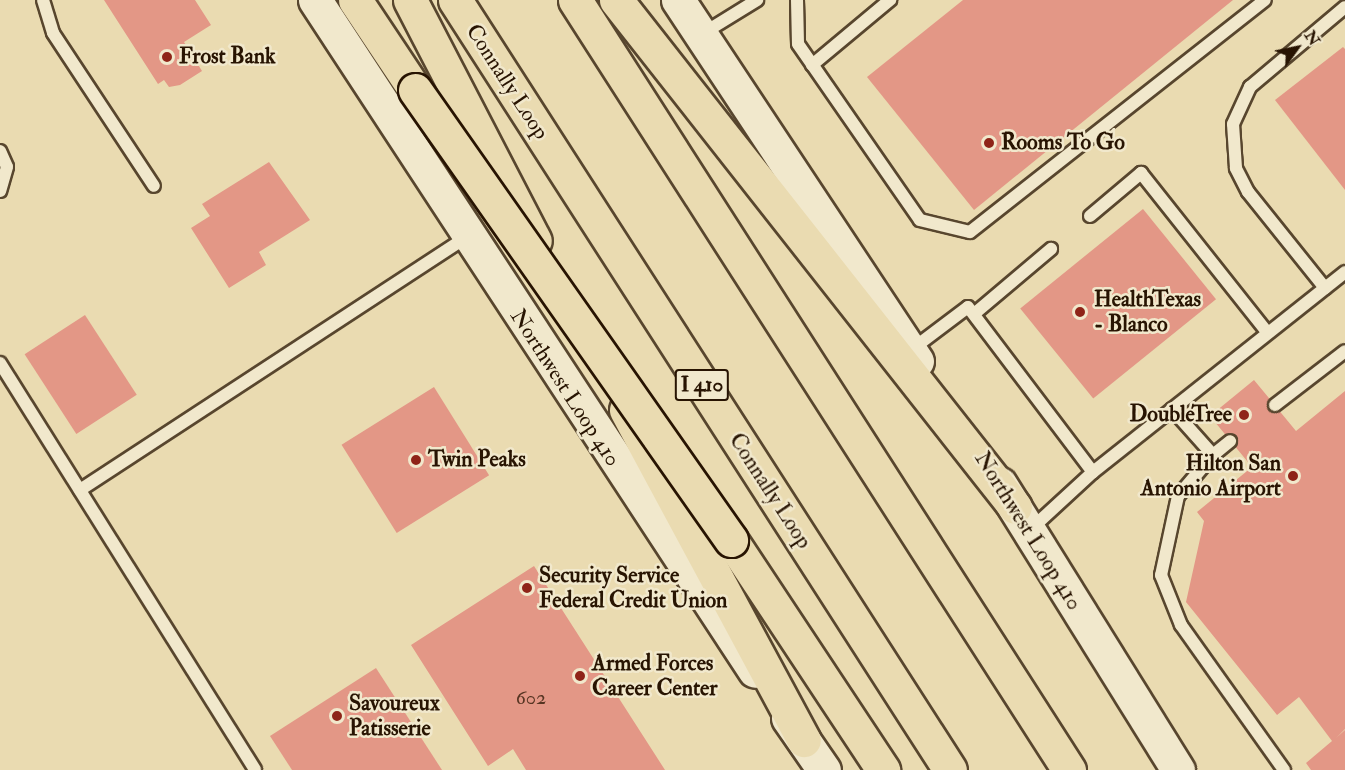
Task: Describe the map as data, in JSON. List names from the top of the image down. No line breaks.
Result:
{"streets":{"highway":["Connally Loop","I 410"],"main road":["Northwest Loop 410"]},"places":["Frost Bank","Rooms To Go","HealthTexas - Blanco","DoubleTree","Twin Peaks","Hilton San Antonio Airport","Security Service Federal Credit Union","Armed Forces Career Center","Savoureux Patisserie"],"house_numbers":["602"],"north":"top right"}
